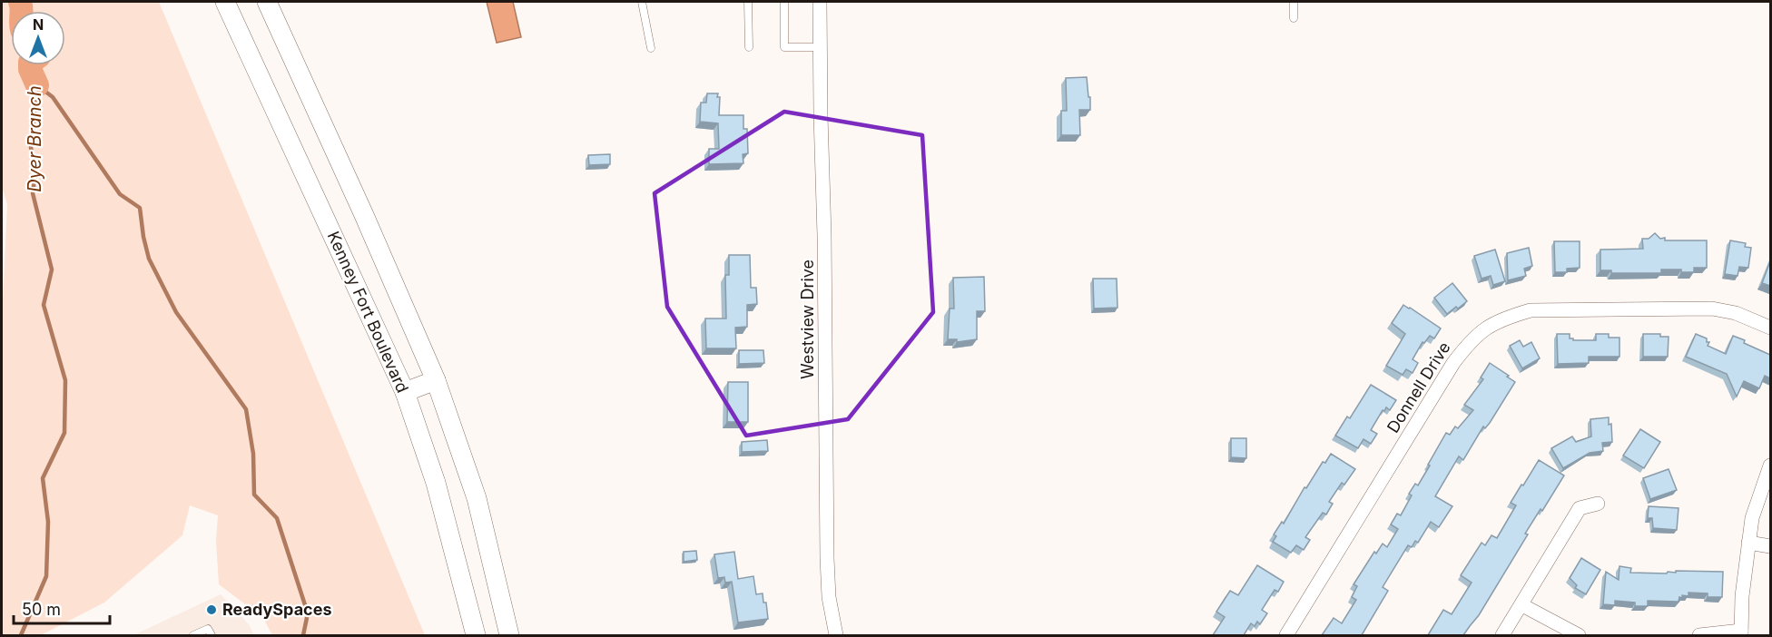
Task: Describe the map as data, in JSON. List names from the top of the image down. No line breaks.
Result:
{"streets":{"main road":["Kenney Fort Boulevard"],"street":["Westview Drive","Donnell Drive"]},"water":["Dyer Branch"],"places":["ReadySpaces"],"scale_bar":"50 m","north":"top"}
